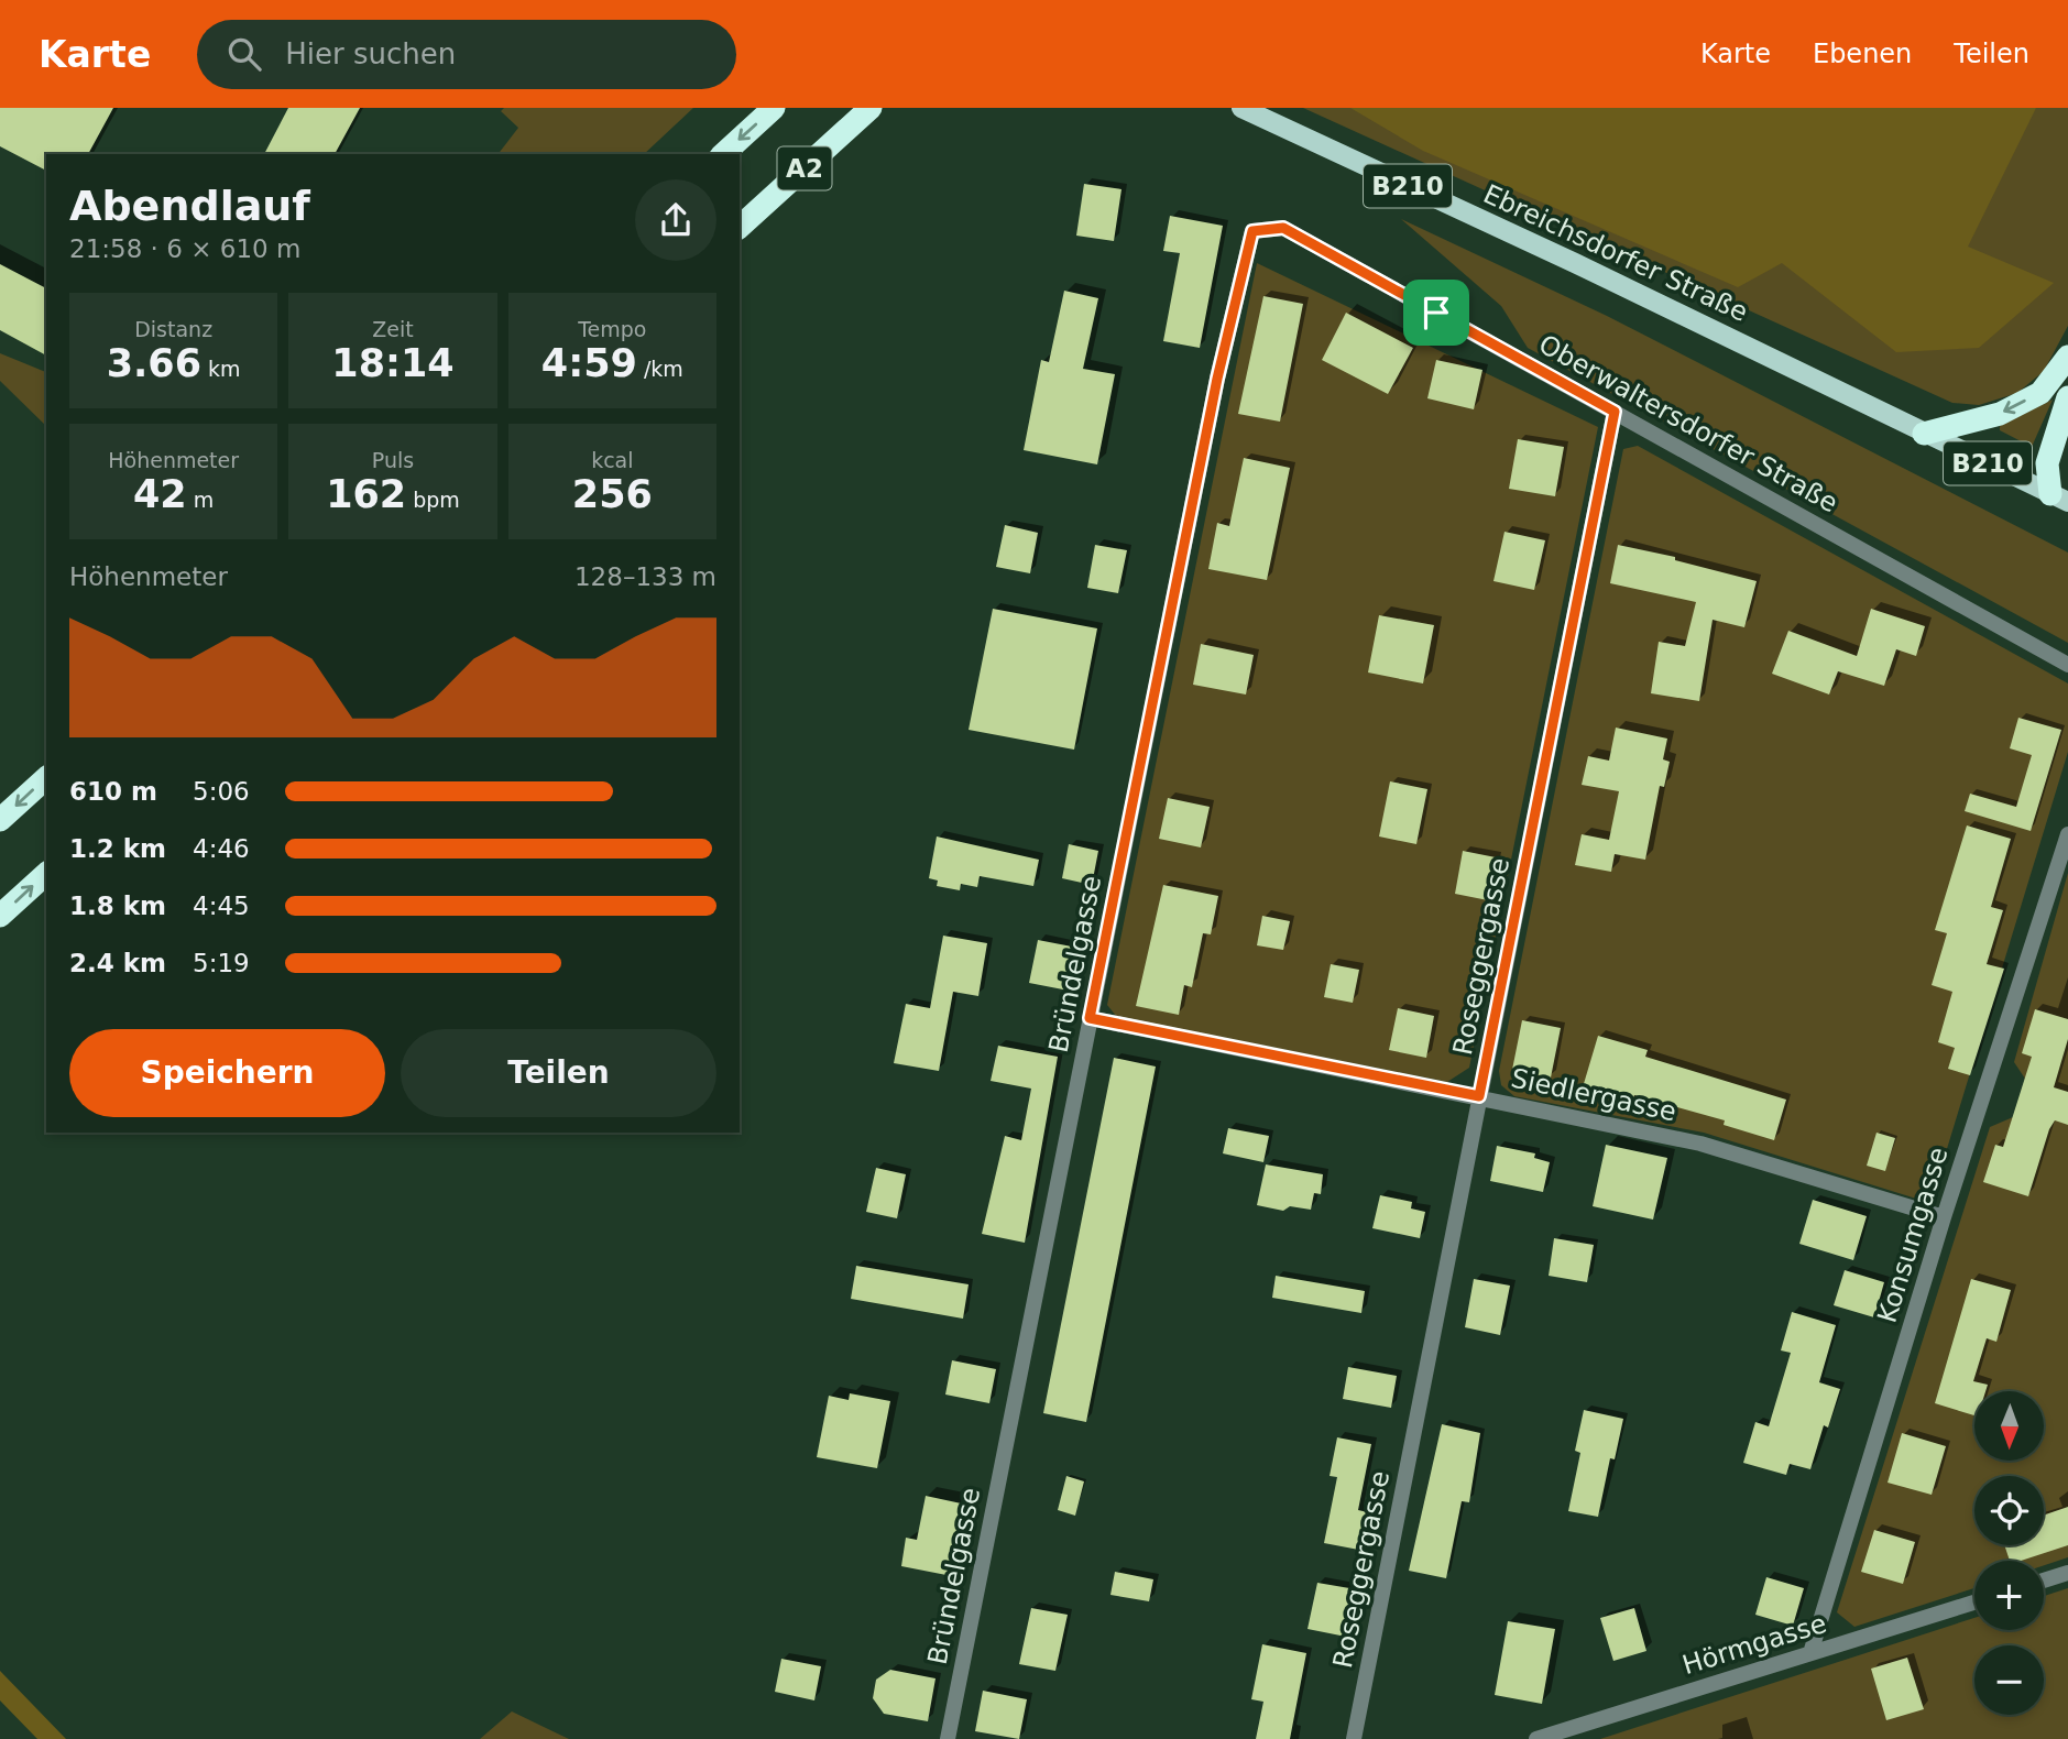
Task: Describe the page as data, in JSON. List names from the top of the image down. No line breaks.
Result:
{"streets":{"highway":["A2"],"main road":["B210","Ebreichsdorfer Straße"],"street":["Oberwaltersdorfer Straße","Roseggergasse","Bründelgasse","Siedlergasse","Konsumgasse","Hörmgasse"]},"crossings":[["B210","Ebreichsdorfer Straße"],["Oberwaltersdorfer Straße","Roseggergasse"],["Oberwaltersdorfer Straße","Bründelgasse"],["Roseggergasse","Siedlergasse"],["Bründelgasse","Siedlergasse"],["Siedlergasse","Konsumgasse"],["Konsumgasse","Hörmgasse"]],"north":"bottom","page":{"header":"Karte","search":"Hier suchen","nav":["Karte","Ebenen","Teilen"],"heading":["Abendlauf","21:58 · 6 × 610 m"],"stats":[["Distanz","3.66 km"],["Zeit","18:14"],["Tempo","4:59 /km"],["Höhenmeter","42 m"],["Puls","162 bpm"],["kcal","256"]],"chart":["Höhenmeter","128–133 m"],"list":[{"name":"610 m","note":"5:06"},{"name":"1.2 km","note":"4:46"},{"name":"1.8 km","note":"4:45"},{"name":"2.4 km","note":"5:19"}],"buttons":["Speichern","Teilen"],"map_buttons":["+","−"]}}
